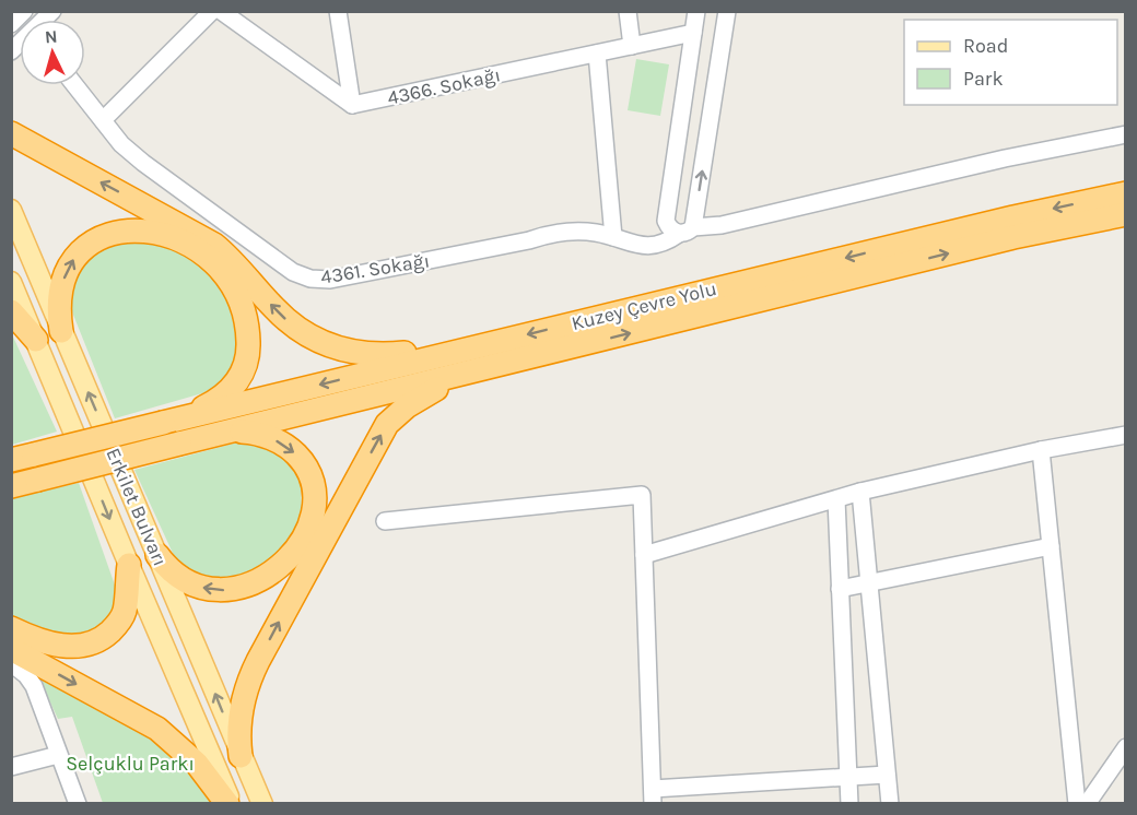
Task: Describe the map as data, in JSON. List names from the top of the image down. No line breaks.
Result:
{"streets":{"highway":["Kuzey Çevre Yolu"],"main road":["Erkilet Bulvarı"],"street":["4366. Sokağı","4361. Sokağı"]},"parks":["Selçuklu Parkı"],"legend":["Road","Park"],"north":"top"}
